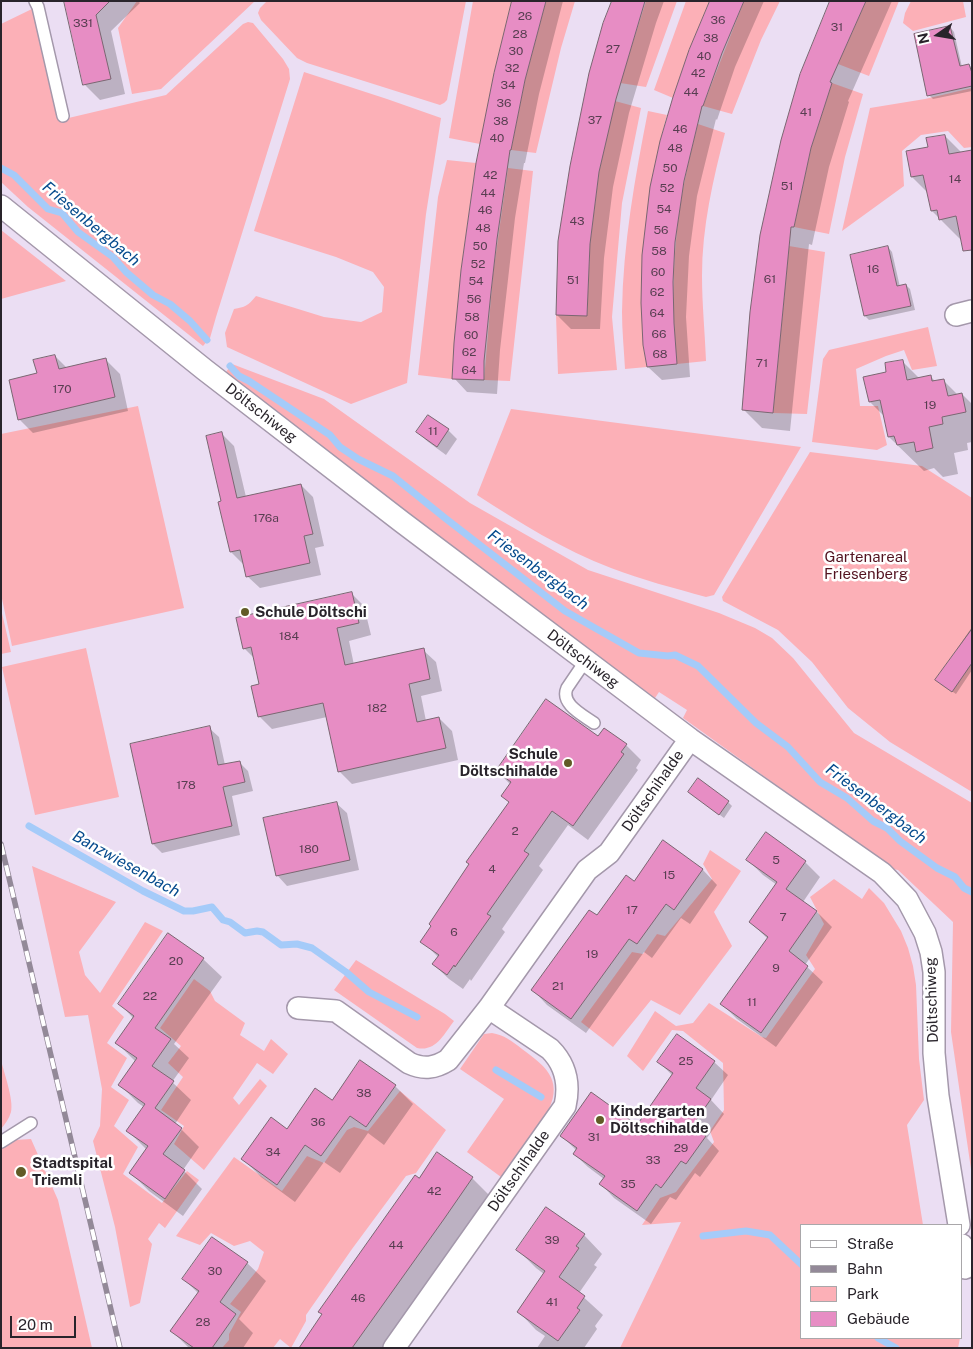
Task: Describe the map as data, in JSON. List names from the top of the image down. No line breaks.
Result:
{"streets":{"street":["Döltschiweg","Döltschihalde"]},"crossings":[["Döltschiweg","Döltschihalde"]],"water":["Friesenbergbach","Banzwiesenbach"],"parks":["Gartenareal Friesenberg"],"places":["Schule Döltschi","Schule Döltschihalde","Kindergarten Döltschihalde","Stadtspital Triemli"],"house_numbers":["26","36","331","31","28","38","27","30","40","32","42","34","44","36","41","37","38","46","40","48","50","42","14","51","52","44","54","46","43","48","56","50","58","52","16","60","61","51","54","62","56","64","58","66","60","62","68","71","64","170","19","11","176a","184","182","178","2","180","5","4","15","17","7","6","19","20","9","21","22","11","25","38","36","31","29","34","33","35","42","39","44","30","46","41","28"],"legend":["Straße","Bahn","Park","Gebäude"],"scale_bar":"20 m","north":"left"}
